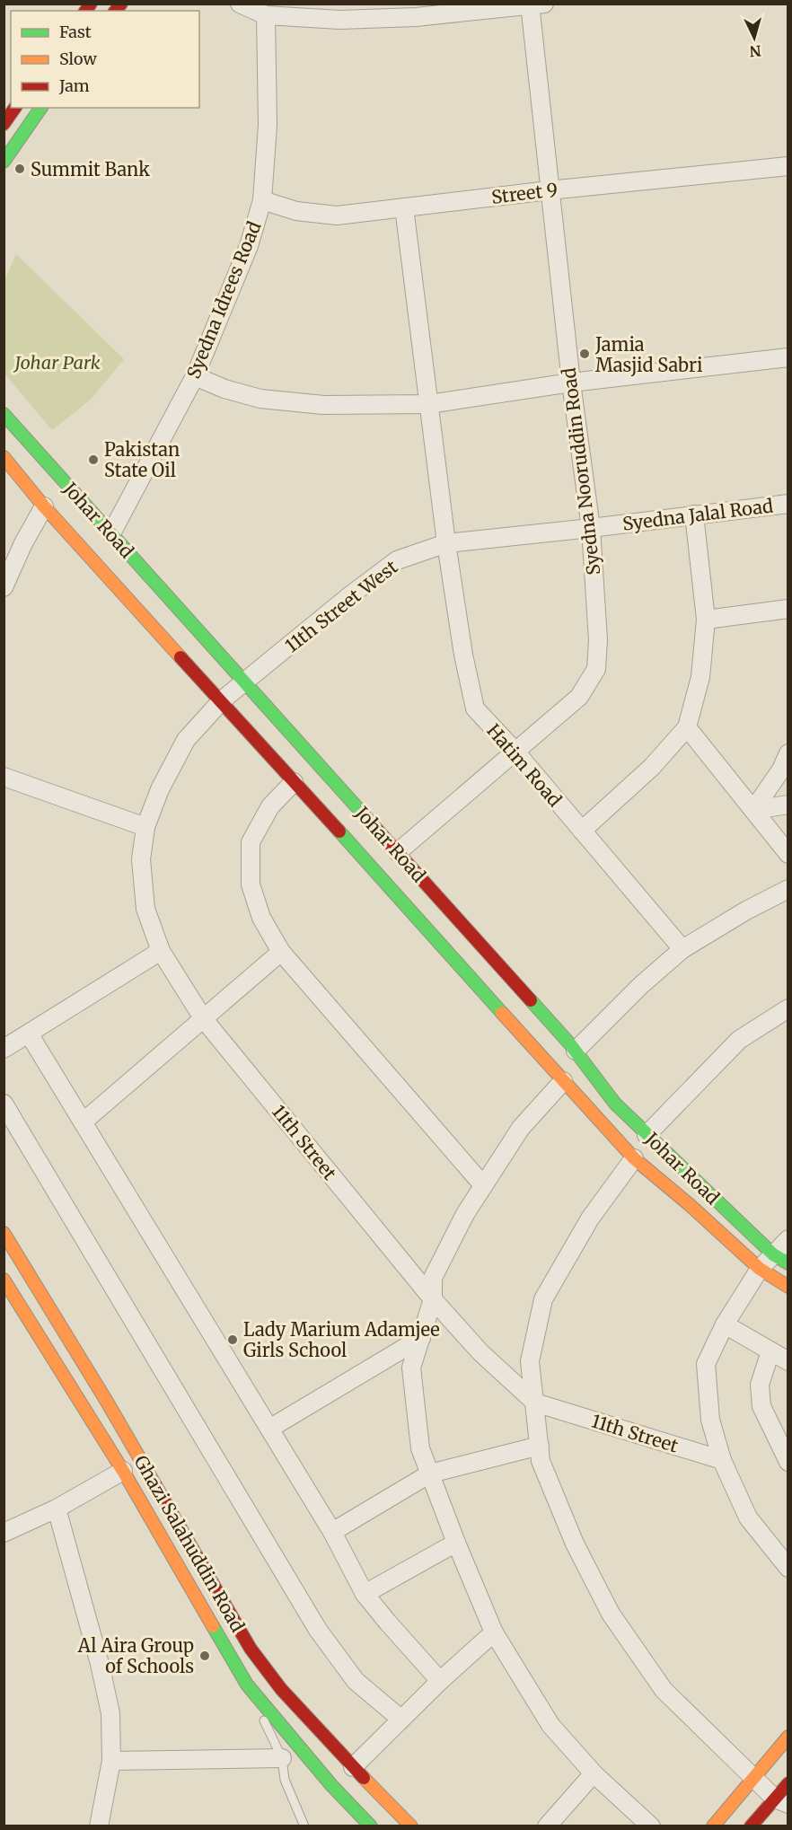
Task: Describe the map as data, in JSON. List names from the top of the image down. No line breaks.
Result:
{"streets":{"street":["Street 9","Syedna Idrees Road","Syedna Nooruddin Road","Syedna Jalal Road","Johar Road","11th Street West","Hatim Road","11th Street","Ghazi Salahuddin Road"]},"crossings":[["Street 9","Syedna Idrees Road"],["Street 9","Syedna Nooruddin Road"],["Street 9","Hatim Road"],["Syedna Idrees Road","Johar Road"],["Syedna Nooruddin Road","Syedna Jalal Road"],["Syedna Nooruddin Road","Johar Road"],["Syedna Nooruddin Road","Hatim Road"],["Syedna Jalal Road","11th Street West"],["Syedna Jalal Road","Hatim Road"],["Johar Road","11th Street West"],["Johar Road","11th Street"],["11th Street West","Hatim Road"],["11th Street West","11th Street"]],"parks":["Johar Park"],"places":["Summit Bank","Jamia Masjid Sabri","Pakistan State Oil","Lady Marium Adamjee Girls School","Al Aira Group of Schools"],"legend":["Fast","Slow","Jam"],"north":"bottom"}
